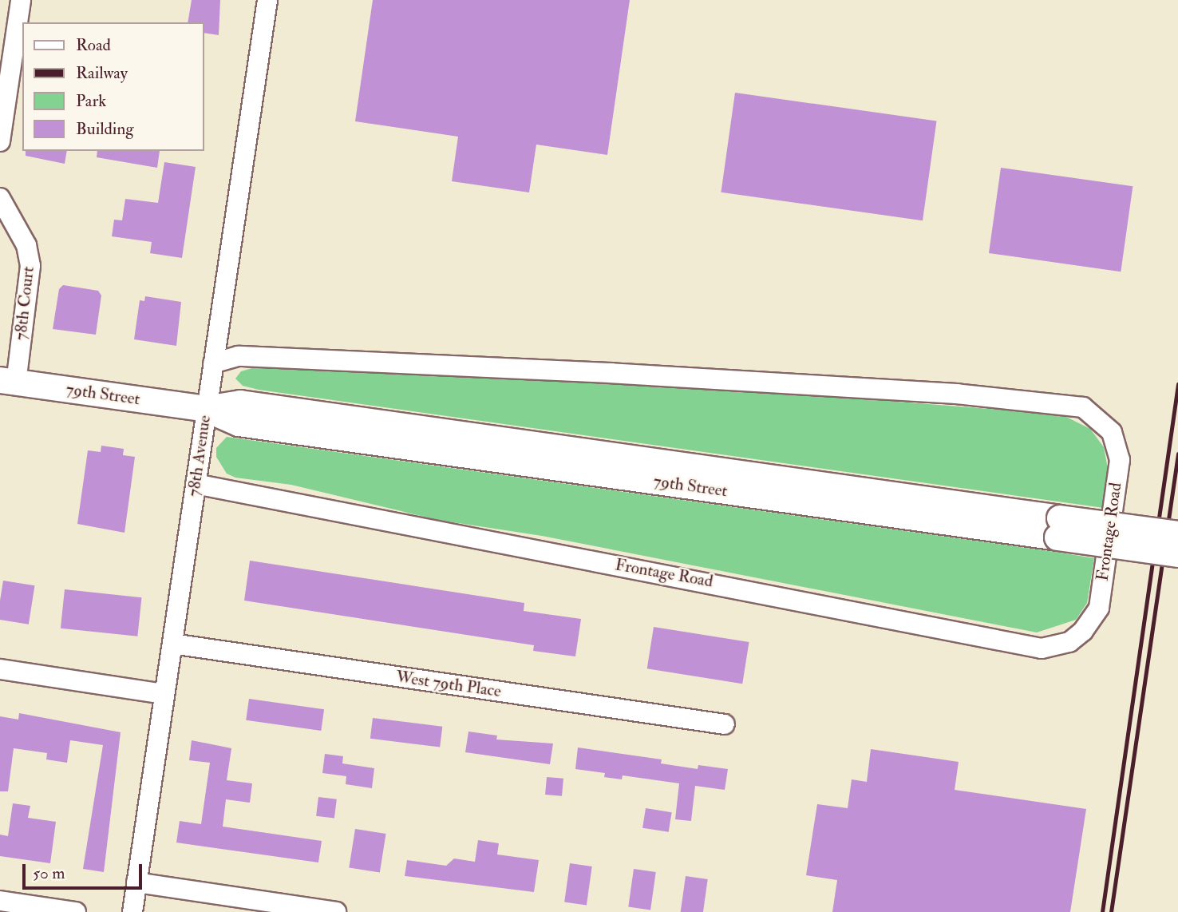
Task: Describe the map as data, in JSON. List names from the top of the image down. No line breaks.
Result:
{"streets":{"main road":["79th Street"],"street":["78th Court","78th Avenue","Frontage Road","West 79th Place"]},"crossings":[["78th Court","79th Street"],["79th Street","78th Avenue"],["78th Avenue","Frontage Road"],["78th Avenue","West 79th Place"]],"legend":["Road","Railway","Park","Building"],"scale_bar":"50 m"}
